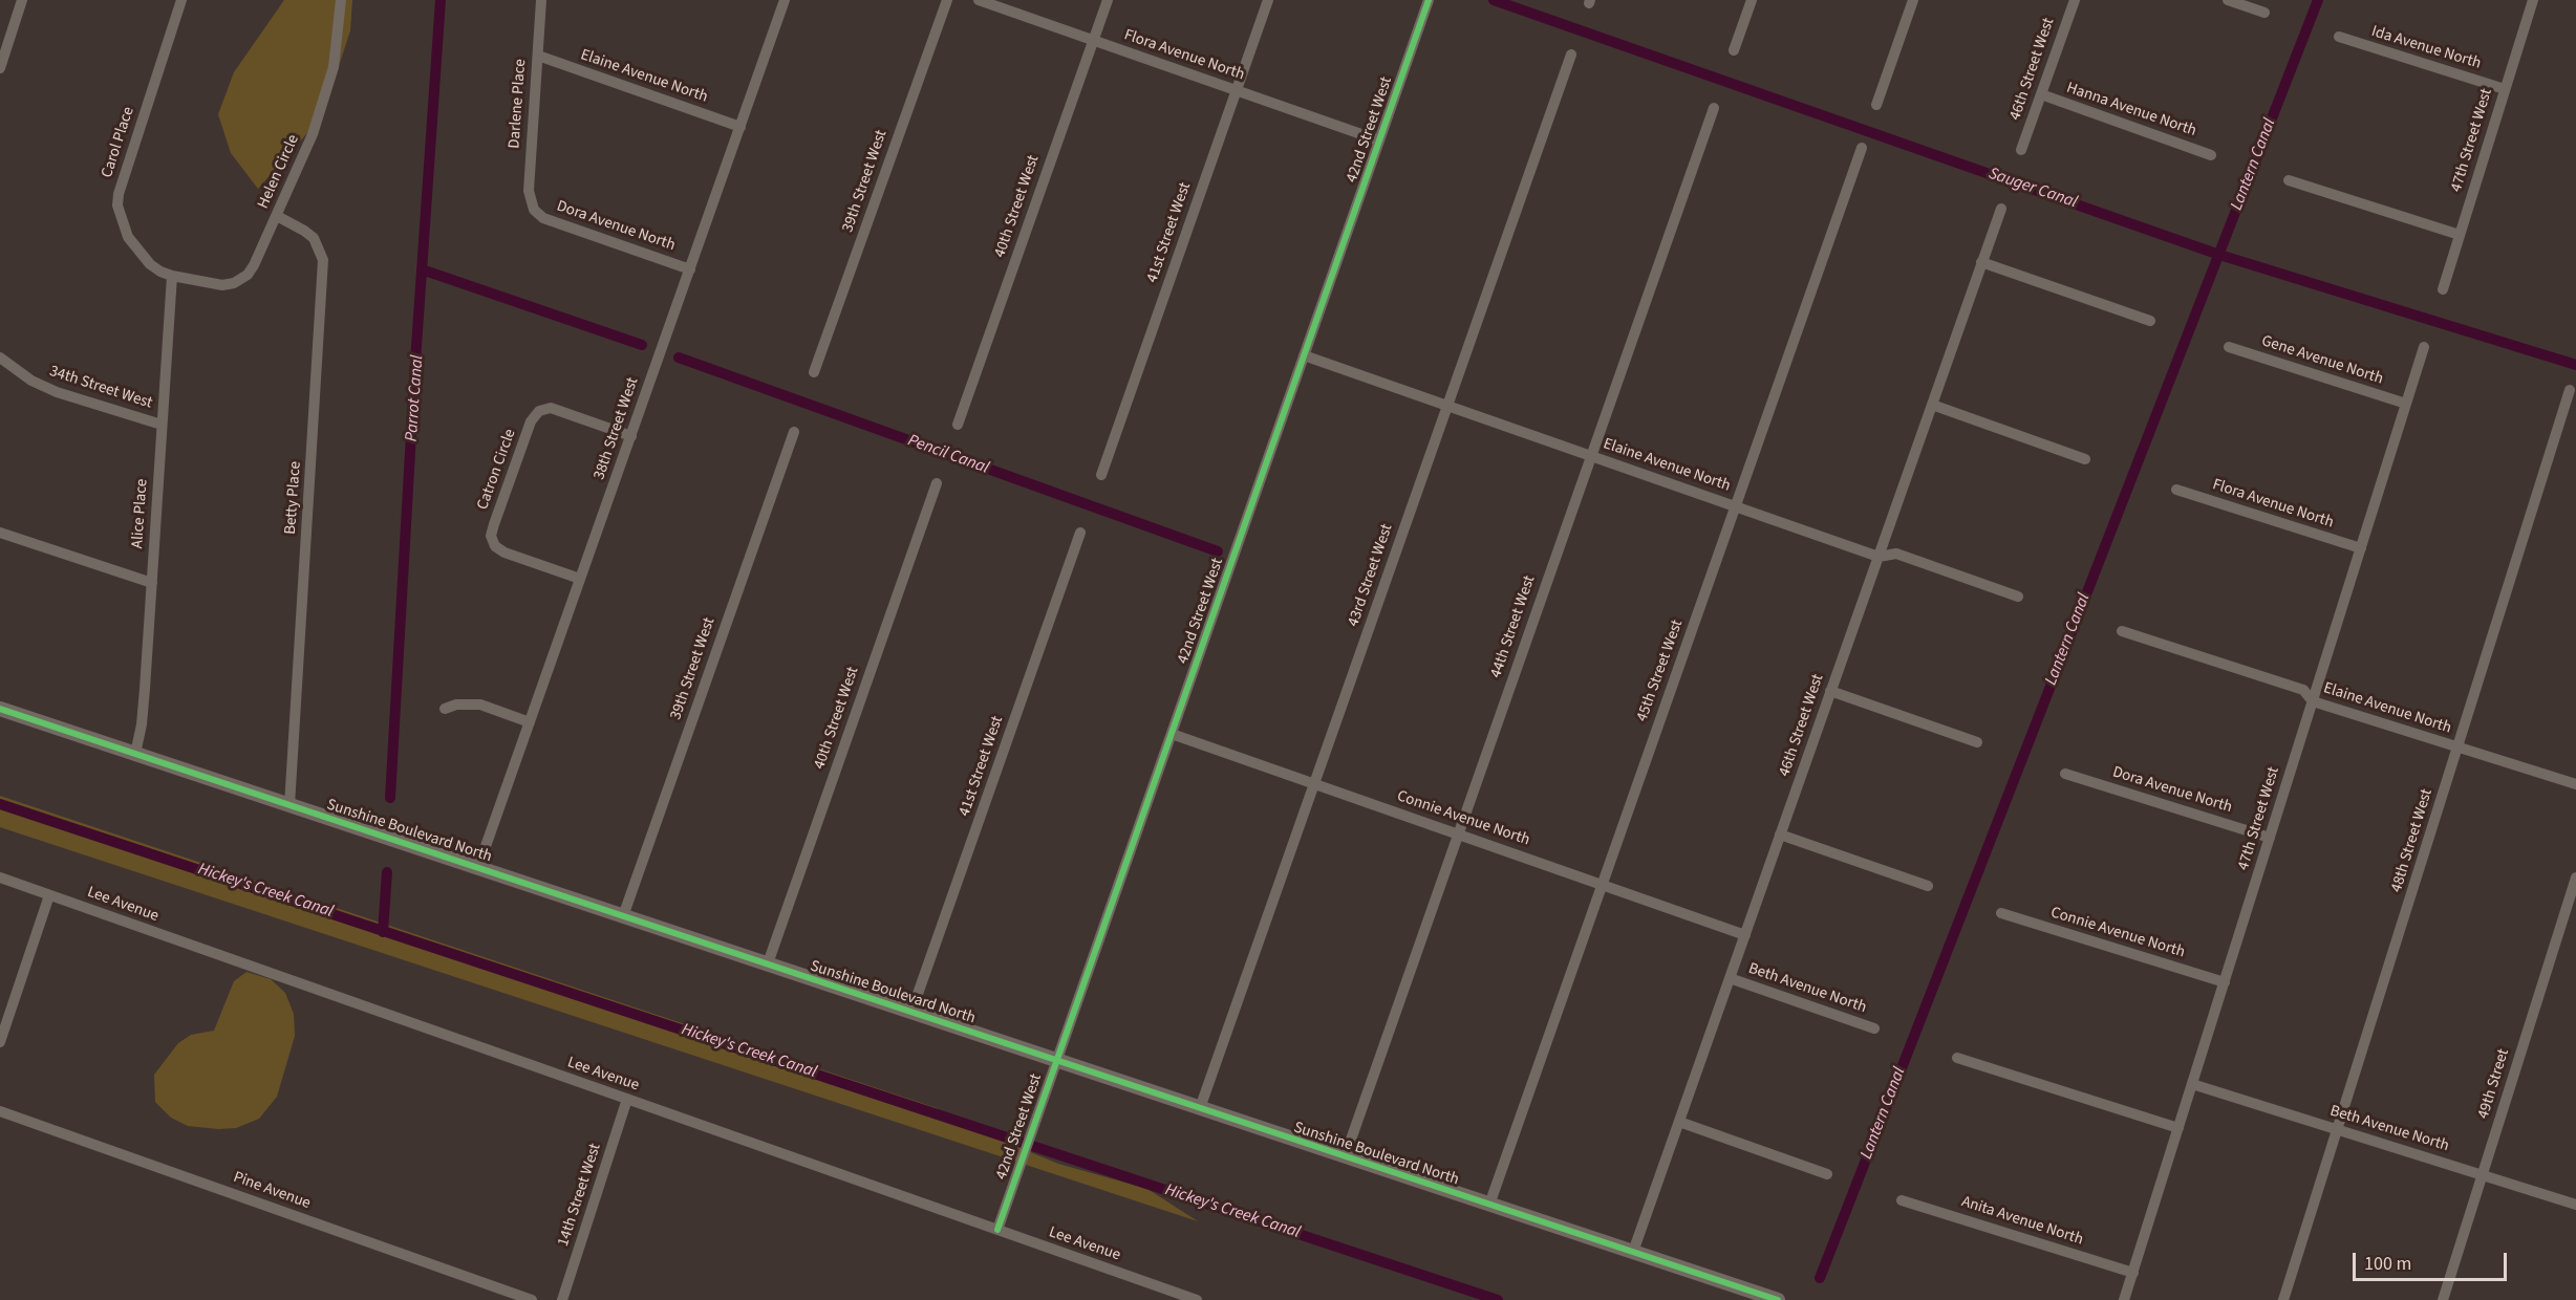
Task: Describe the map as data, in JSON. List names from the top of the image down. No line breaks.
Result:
{"streets":{"street":["Ida Avenue North","Flora Avenue North","46th Street West","Elaine Avenue North","Darlene Place","Hanna Avenue North","42nd Street West","47th Street West","Carol Place","Helen Circle","39th Street West","40th Street West","Dora Avenue North","41st Street West","Gene Avenue North","34th Street West","38th Street West","Catron Circle","Betty Place","Alice Place","43rd Street West","44th Street West","45th Street West","Connie Avenue North","Sunshine Boulevard North","48th Street West","Lee Avenue","Beth Avenue North","49th Street","Pine Avenue","14th Street West","Anita Avenue North"]},"crossings":[["Ida Avenue North","47th Street West"],["Flora Avenue North","42nd Street West"],["Flora Avenue North","47th Street West"],["Flora Avenue North","40th Street West"],["Flora Avenue North","41st Street West"],["46th Street West","Elaine Avenue North"],["46th Street West","Hanna Avenue North"],["46th Street West","Connie Avenue North"],["46th Street West","Sunshine Boulevard North"],["46th Street West","Beth Avenue North"],["Elaine Avenue North","Darlene Place"],["Elaine Avenue North","42nd Street West"],["Elaine Avenue North","47th Street West"],["Elaine Avenue North","38th Street West"],["Elaine Avenue North","43rd Street West"],["Elaine Avenue North","44th Street West"],["Elaine Avenue North","45th Street West"],["Elaine Avenue North","48th Street West"],["Darlene Place","Dora Avenue North"],["42nd Street West","Connie Avenue North"],["42nd Street West","Sunshine Boulevard North"],["42nd Street West","Lee Avenue"],["47th Street West","Dora Avenue North"],["47th Street West","Gene Avenue North"],["47th Street West","Connie Avenue North"],["47th Street West","Beth Avenue North"],["47th Street West","Anita Avenue North"],["Carol Place","Helen Circle"],["Carol Place","Alice Place"],["Helen Circle","Betty Place"],["Helen Circle","Alice Place"],["39th Street West","Sunshine Boulevard North"],["40th Street West","Sunshine Boulevard North"],["Dora Avenue North","38th Street West"],["41st Street West","Sunshine Boulevard North"],["34th Street West","Alice Place"],["38th Street West","Catron Circle"],["38th Street West","Sunshine Boulevard North"],["Betty Place","Sunshine Boulevard North"],["Alice Place","Sunshine Boulevard North"],["43rd Street West","Connie Avenue North"],["43rd Street West","Sunshine Boulevard North"],["44th Street West","Connie Avenue North"],["44th Street West","Sunshine Boulevard North"],["45th Street West","Connie Avenue North"],["45th Street West","Sunshine Boulevard North"],["48th Street West","Beth Avenue North"],["Lee Avenue","14th Street West"],["Beth Avenue North","49th Street"]],"water":["Lantern Canal","Sauger Canal","Parrot Canal","Pencil Canal","Hickey's Creek Canal"],"scale_bar":"100 m"}
